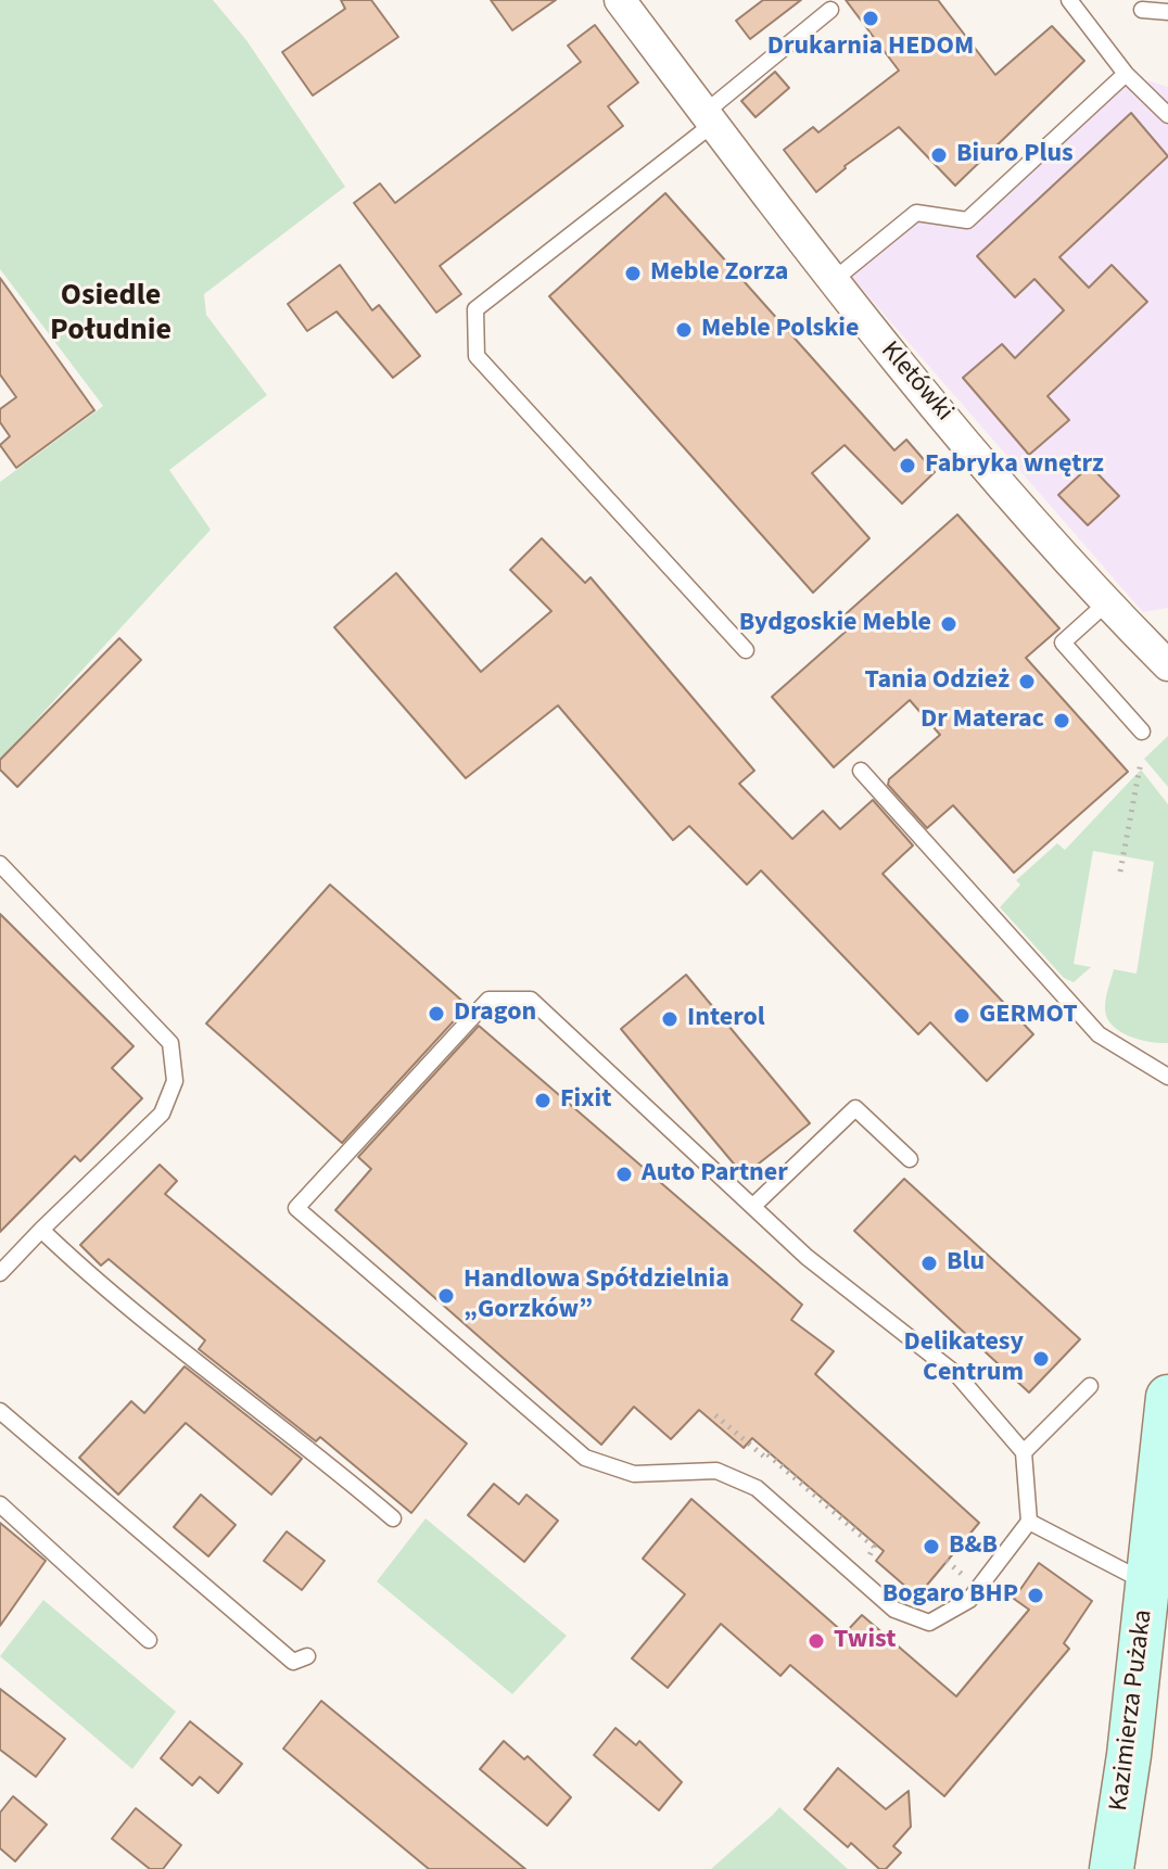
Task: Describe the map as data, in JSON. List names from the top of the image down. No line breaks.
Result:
{"streets":{"street":["Kletówki","Kazimierza Pużaka"]},"districts":["Osiedle Południe"],"places":["Drukarnia HEDOM","Biuro Plus","Meble Zorza","Meble Polskie","Fabryka wnętrz","Bydgoskie Meble","Tania Odzież","Dr Materac","Dragon","GERMOT","Interol","Fixit","Auto Partner","Blu","Handlowa Spółdzielnia „Gorzków”","Delikatesy Centrum","B&B","Bogaro BHP","Twist"]}
